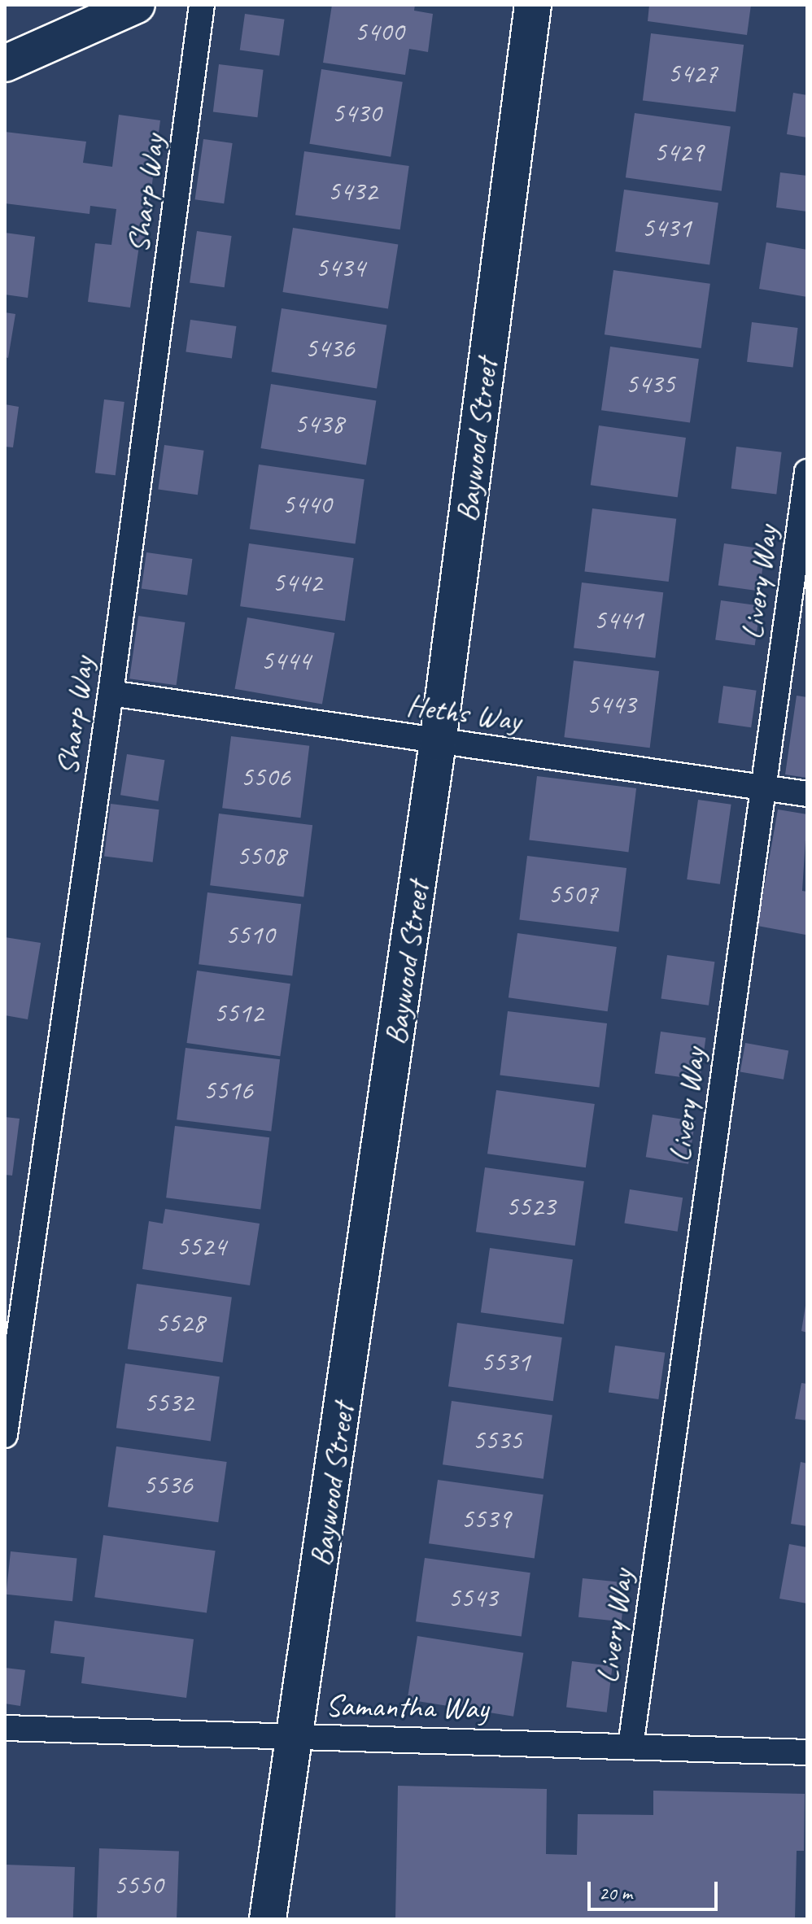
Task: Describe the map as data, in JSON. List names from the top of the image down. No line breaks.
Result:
{"streets":{"street":["Baywood Street"],"lane":["Sharp Way","Livery Way","Heths Way","Samantha Way"]},"crossings":[["Sharp Way","Heths Way"],["Baywood Street","Heths Way"],["Baywood Street","Samantha Way"],["Livery Way","Heths Way"],["Livery Way","Samantha Way"]],"house_numbers":["5400","5427","5430","5429","5432","5431","5434","5436","5435","5438","5440","5442","5441","5444","5443","5506","5508","5507","5510","5512","5516","5523","5524","5528","5531","5532","5535","5536","5539","5543","5550"],"scale_bar":"20 m"}
